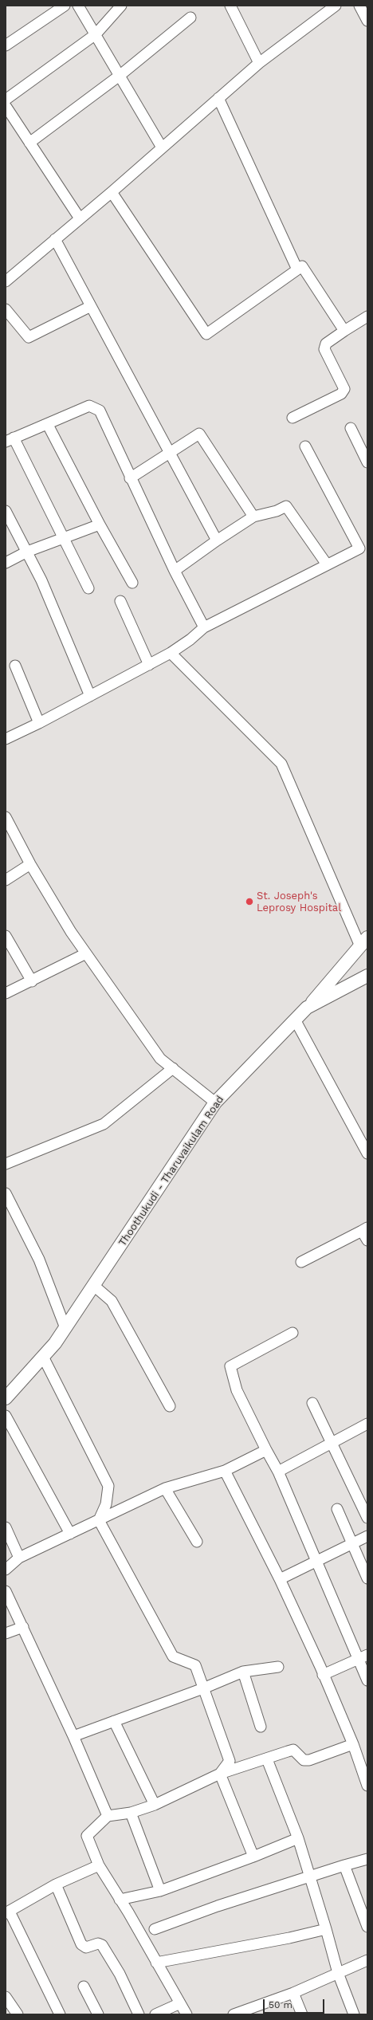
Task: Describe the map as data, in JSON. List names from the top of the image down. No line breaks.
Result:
{"streets":{"main road":["Thoothukudi - Tharuvaikulam Road"]},"places":["St. Joseph's Leprosy Hospital"],"scale_bar":"50 m"}
